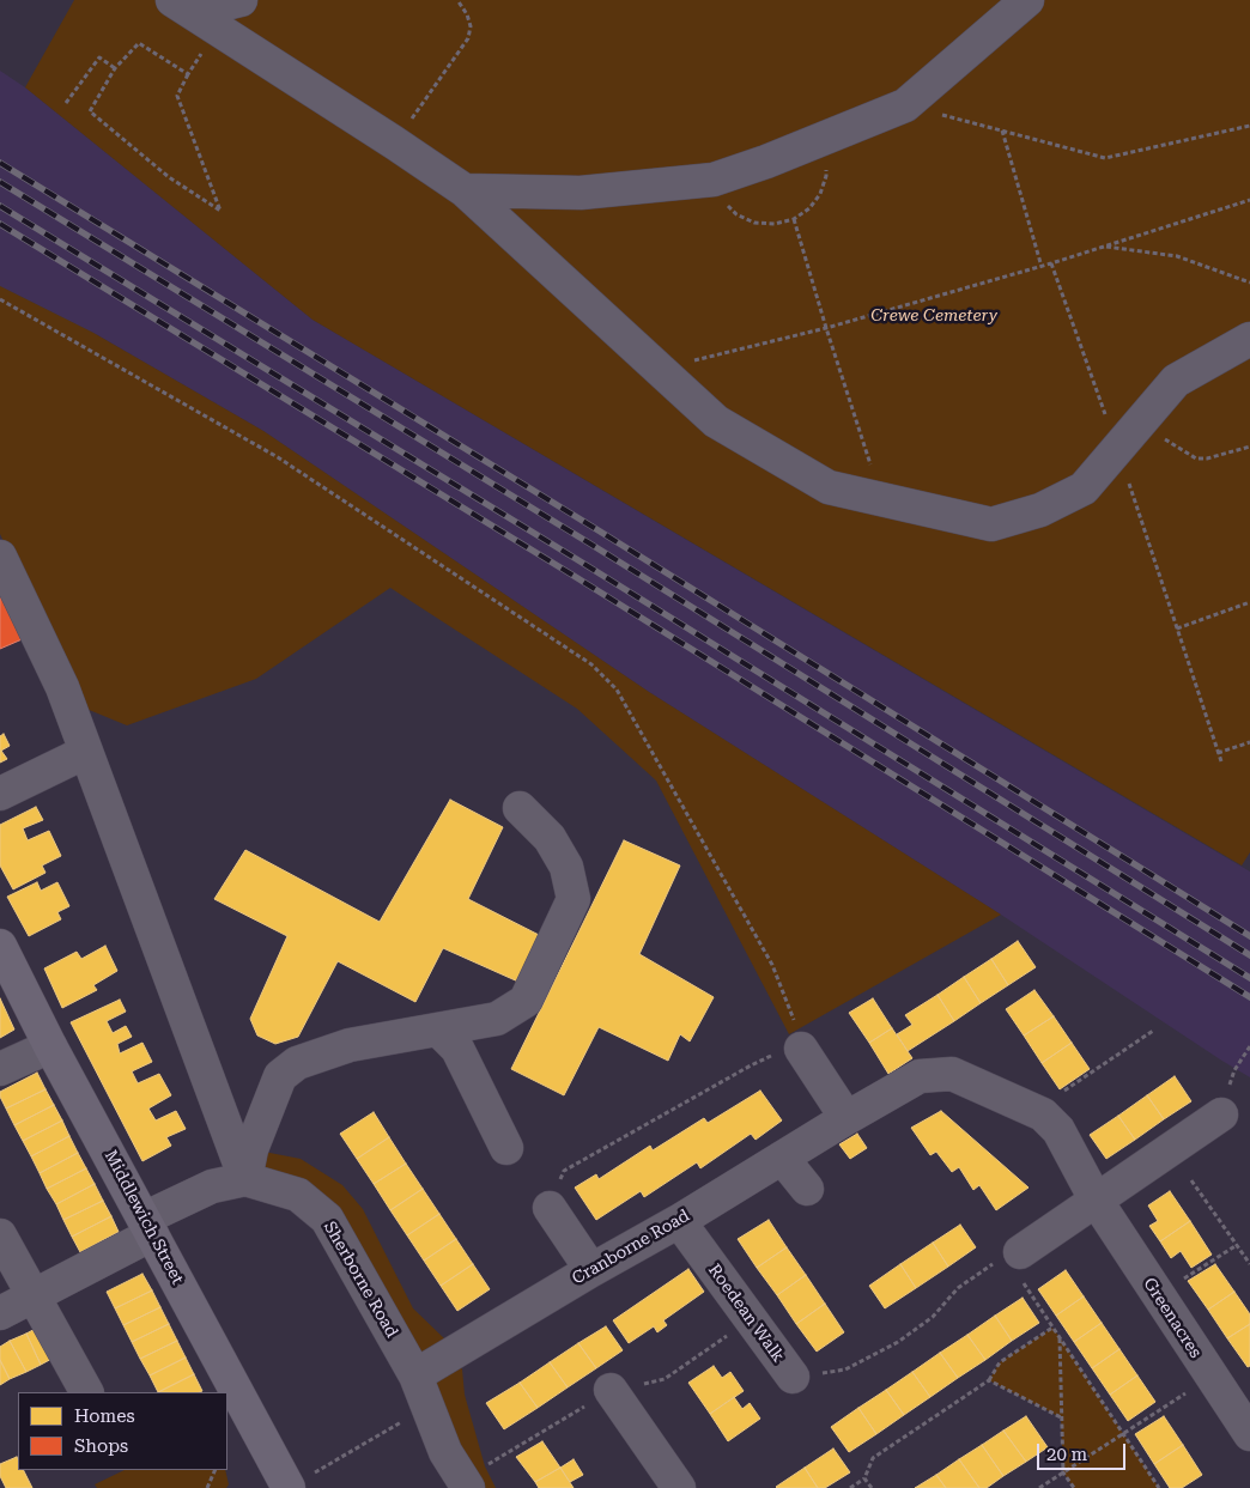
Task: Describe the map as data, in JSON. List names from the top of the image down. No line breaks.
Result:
{"streets":{"main road":["Middlewich Street"],"street":["Cranborne Road","Sherborne Road","Roedean Walk","Greenacres"]},"crossings":[["Middlewich Street","Sherborne Road"],["Cranborne Road","Sherborne Road"],["Cranborne Road","Roedean Walk"],["Cranborne Road","Greenacres"]],"parks":["Crewe Cemetery"],"legend":["Homes","Shops"],"scale_bar":"20 m"}
